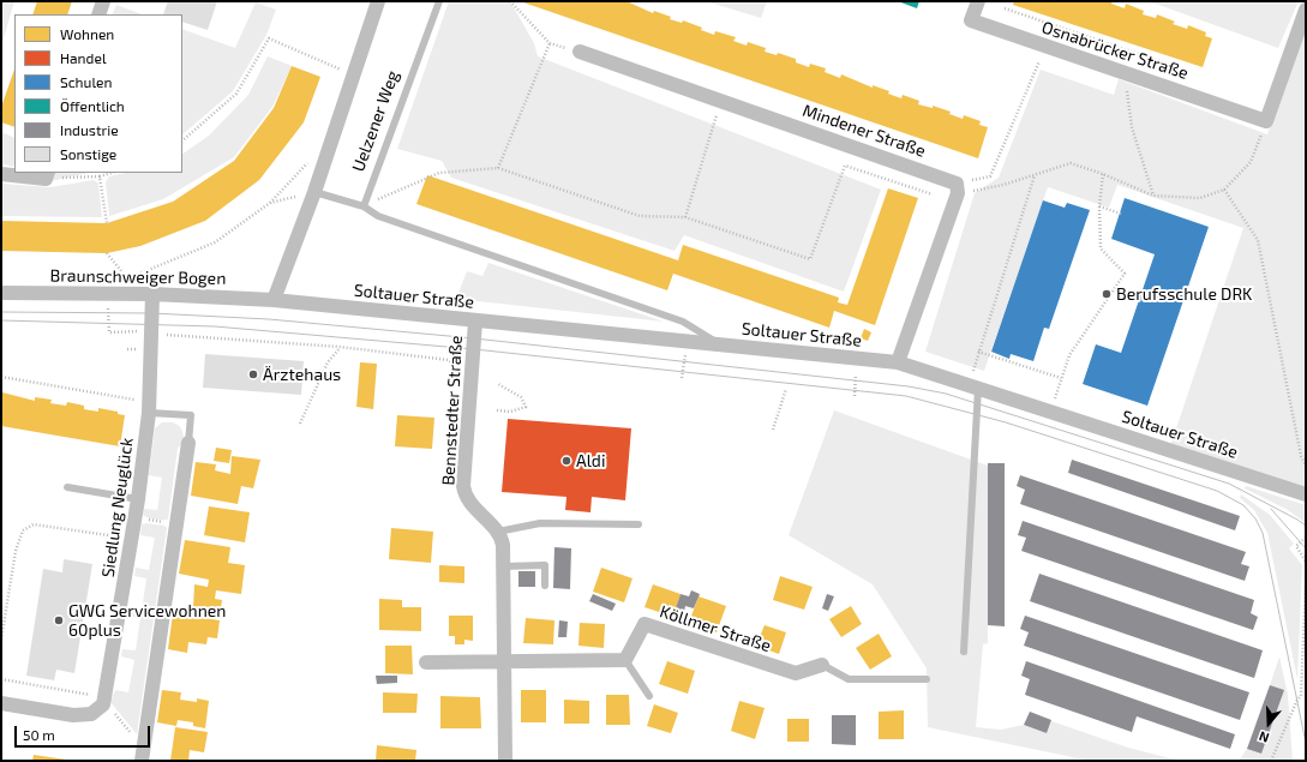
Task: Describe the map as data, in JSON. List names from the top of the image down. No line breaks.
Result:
{"streets":{"street":["Osnabrücker Straße","Uelzener Weg","Mindener Straße","Braunschweiger Bogen","Soltauer Straße","Bennstedter Straße","Siedlung Neuglück","Köllmer Straße"]},"crossings":[["Uelzener Weg","Braunschweiger Bogen"],["Uelzener Weg","Soltauer Straße"],["Braunschweiger Bogen","Soltauer Straße"],["Braunschweiger Bogen","Siedlung Neuglück"],["Soltauer Straße","Bennstedter Straße"]],"places":["Berufsschule DRK","Ärztehaus","Aldi","GWG Servicewohnen 60plus"],"legend":["Wohnen","Handel","Schulen","Öffentlich","Industrie","Sonstige"],"scale_bar":"50 m","north":"bottom"}
